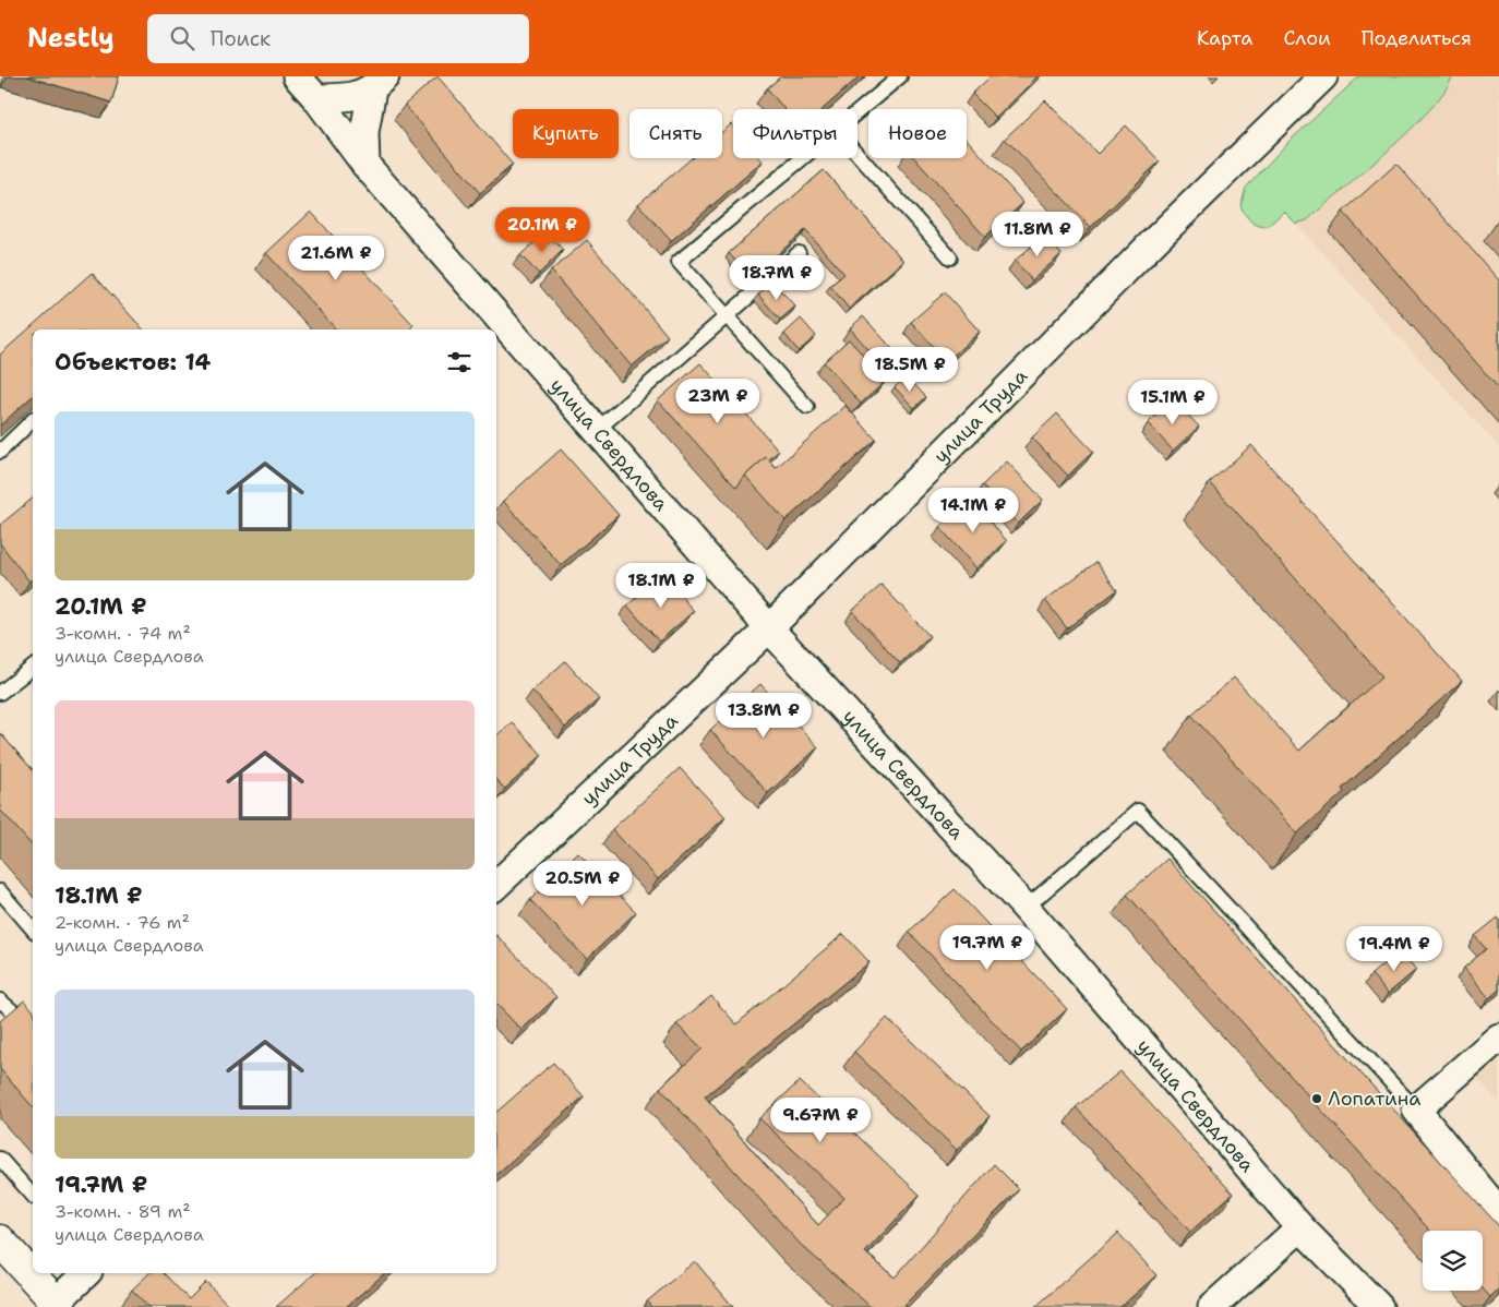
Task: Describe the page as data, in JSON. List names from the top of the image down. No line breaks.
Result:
{"streets":{"street":["улица Труда","улица Свердлова"]},"crossings":[["улица Труда","улица Свердлова"]],"places":["Лопатина"],"page":{"header":"Nestly","search":"Поиск","nav":["Карта","Слои","Поделиться"],"chip":["Купить","Снять","Фильтры","Новое"],"price":["20.1M ₽","11.8M ₽","21.6M ₽","18.7M ₽","18.5M ₽","23M ₽","15.1M ₽","14.1M ₽","18.1M ₽","13.8M ₽","20.5M ₽","19.7M ₽","19.4M ₽","9.67M ₽"],"heading":"Объектов: 14","list":[{"name":"20.1M ₽","note":"3-комн. · 74 m² · улица Свердлова"},{"name":"18.1M ₽","note":"2-комн. · 76 m² · улица Свердлова"},{"name":"19.7M ₽","note":"3-комн. · 89 m² · улица Свердлова"}]}}
